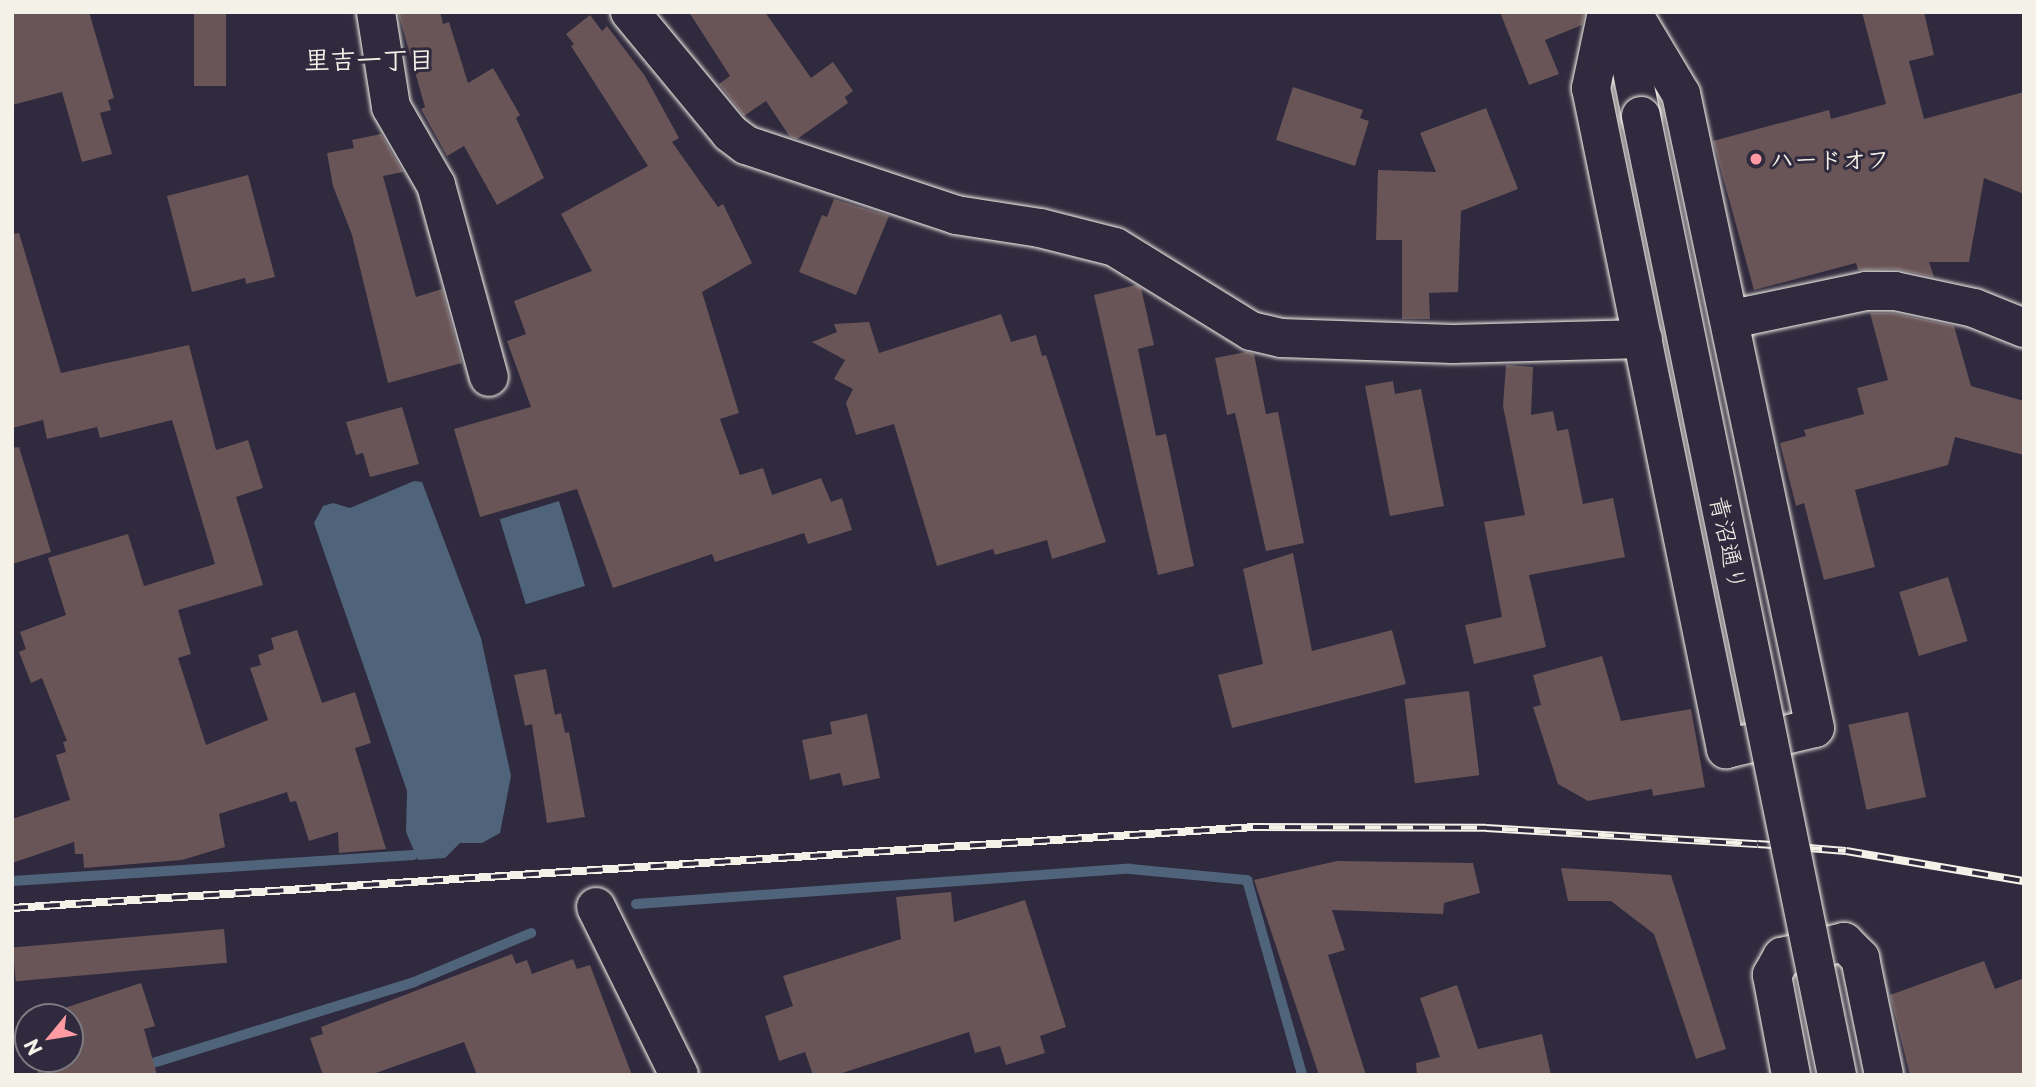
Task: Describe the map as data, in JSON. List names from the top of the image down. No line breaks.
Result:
{"streets":{"street":["青沼通り"]},"districts":["里吉一丁目"],"places":["ハードオフ"],"north":"bottom left"}
